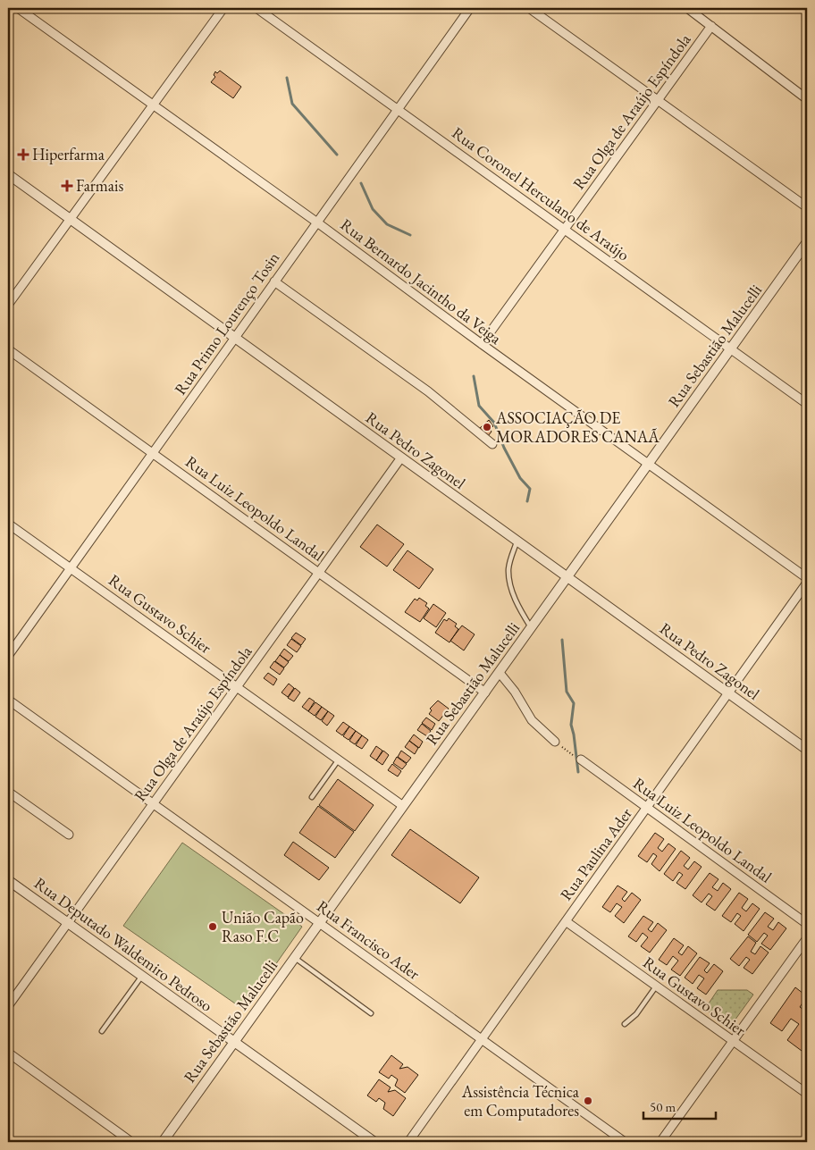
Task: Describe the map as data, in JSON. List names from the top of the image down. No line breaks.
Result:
{"streets":{"street":["Rua Olga de Araújo Espíndola","Rua Coronel Herculano de Araújo","Rua Bernardo Jacintho da Veiga","Rua Primo Lourenço Tosin","Rua Sebastião Malucelli","Rua Pedro Zagonel","Rua Luiz Leopoldo Landal","Rua Gustavo Schier","Rua Paulina Ader","Rua Francisco Ader","Rua Deputado Waldemiro Pedroso"]},"crossings":[["Rua Olga de Araújo Espíndola","Rua Coronel Herculano de Araújo"],["Rua Olga de Araújo Espíndola","Rua Bernardo Jacintho da Veiga"],["Rua Olga de Araújo Espíndola","Rua Pedro Zagonel"],["Rua Olga de Araújo Espíndola","Rua Luiz Leopoldo Landal"],["Rua Olga de Araújo Espíndola","Rua Gustavo Schier"],["Rua Olga de Araújo Espíndola","Rua Francisco Ader"],["Rua Olga de Araújo Espíndola","Rua Deputado Waldemiro Pedroso"],["Rua Coronel Herculano de Araújo","Rua Primo Lourenço Tosin"],["Rua Coronel Herculano de Araújo","Rua Sebastião Malucelli"],["Rua Bernardo Jacintho da Veiga","Rua Primo Lourenço Tosin"],["Rua Bernardo Jacintho da Veiga","Rua Sebastião Malucelli"],["Rua Primo Lourenço Tosin","Rua Pedro Zagonel"],["Rua Primo Lourenço Tosin","Rua Luiz Leopoldo Landal"],["Rua Primo Lourenço Tosin","Rua Gustavo Schier"],["Rua Sebastião Malucelli","Rua Pedro Zagonel"],["Rua Sebastião Malucelli","Rua Luiz Leopoldo Landal"],["Rua Sebastião Malucelli","Rua Gustavo Schier"],["Rua Sebastião Malucelli","Rua Francisco Ader"],["Rua Sebastião Malucelli","Rua Deputado Waldemiro Pedroso"],["Rua Pedro Zagonel","Rua Paulina Ader"],["Rua Luiz Leopoldo Landal","Rua Paulina Ader"],["Rua Gustavo Schier","Rua Paulina Ader"],["Rua Paulina Ader","Rua Francisco Ader"]],"places":{"health":["Hiperfarma","Farmais"],"other":["ASSOCIAÇÃO DE MORADORES CANAÃ","União Capão Raso F.C","Assistência Técnica em Computadores"]},"scale_bar":"50 m"}
